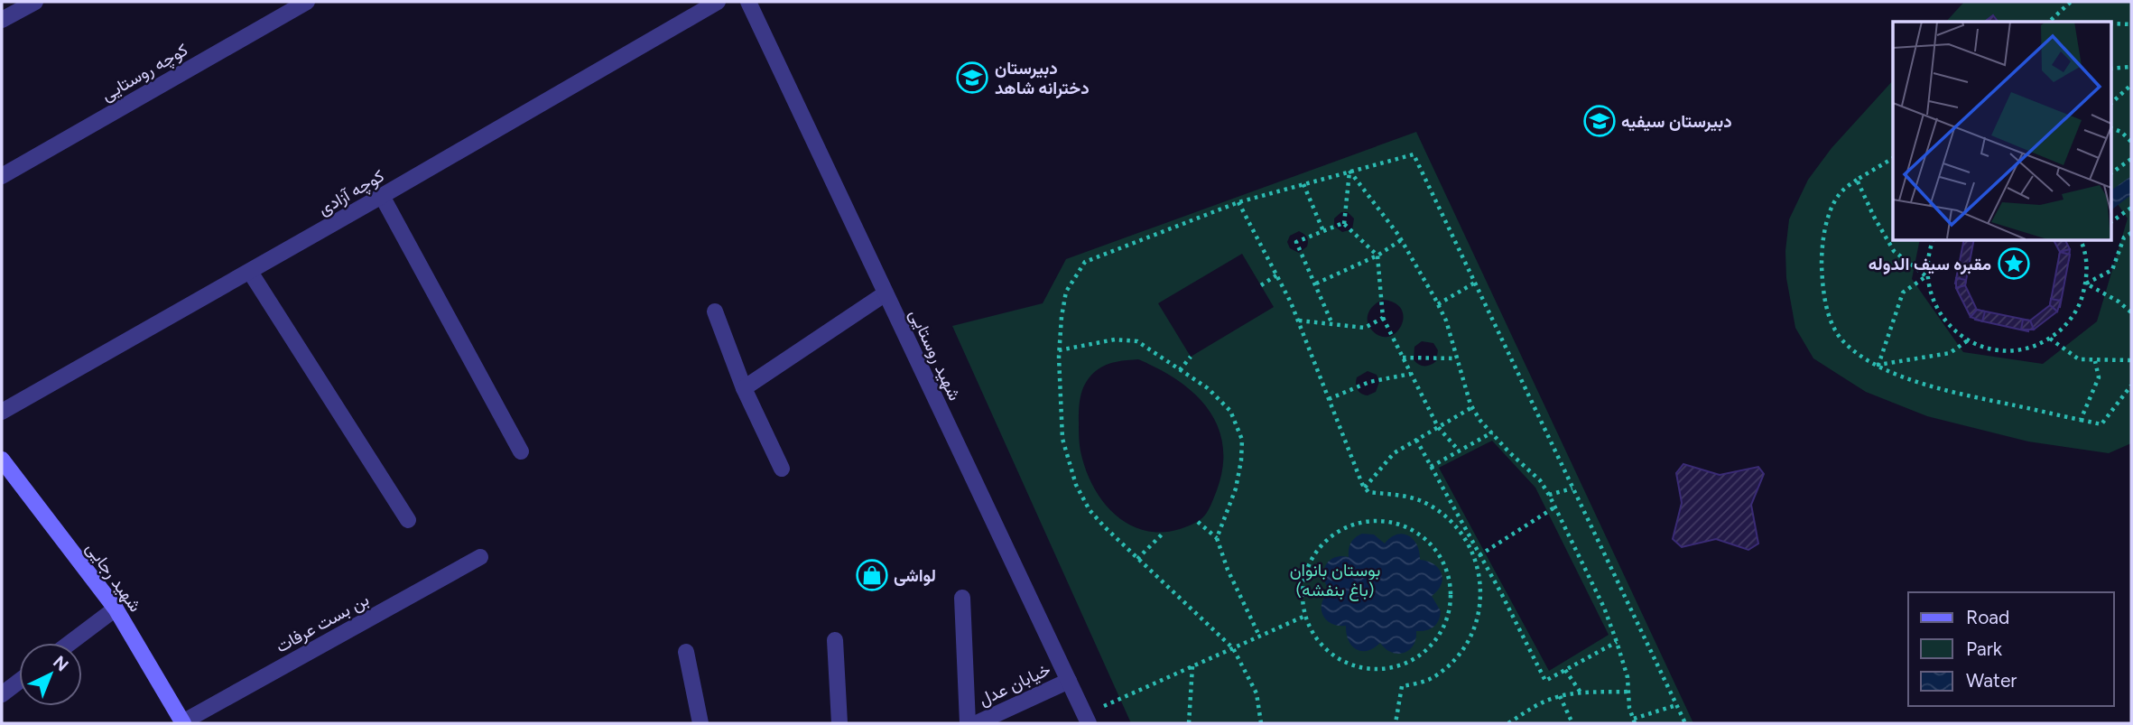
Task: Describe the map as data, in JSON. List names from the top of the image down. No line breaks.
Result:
{"streets":{"main road":["شهید رجایی"],"street":["کوچه روستایی","کوچه آزادی","شهید روستایی","بن بست عرفات","خیابان عدل"]},"crossings":[["شهید روستایی","خیابان عدل"],["شهید رجایی","بن بست عرفات"]],"parks":["بوستان بانوان (باغ بنفشه)"],"places":{"school or university":["دبیرستان دخترانه شاهد","دبیرستان سیفیه"],"place":["مقبره سیف الدوله"],"shop":["لواشی"]},"legend":["Road","Park","Water"],"north":"top right"}
